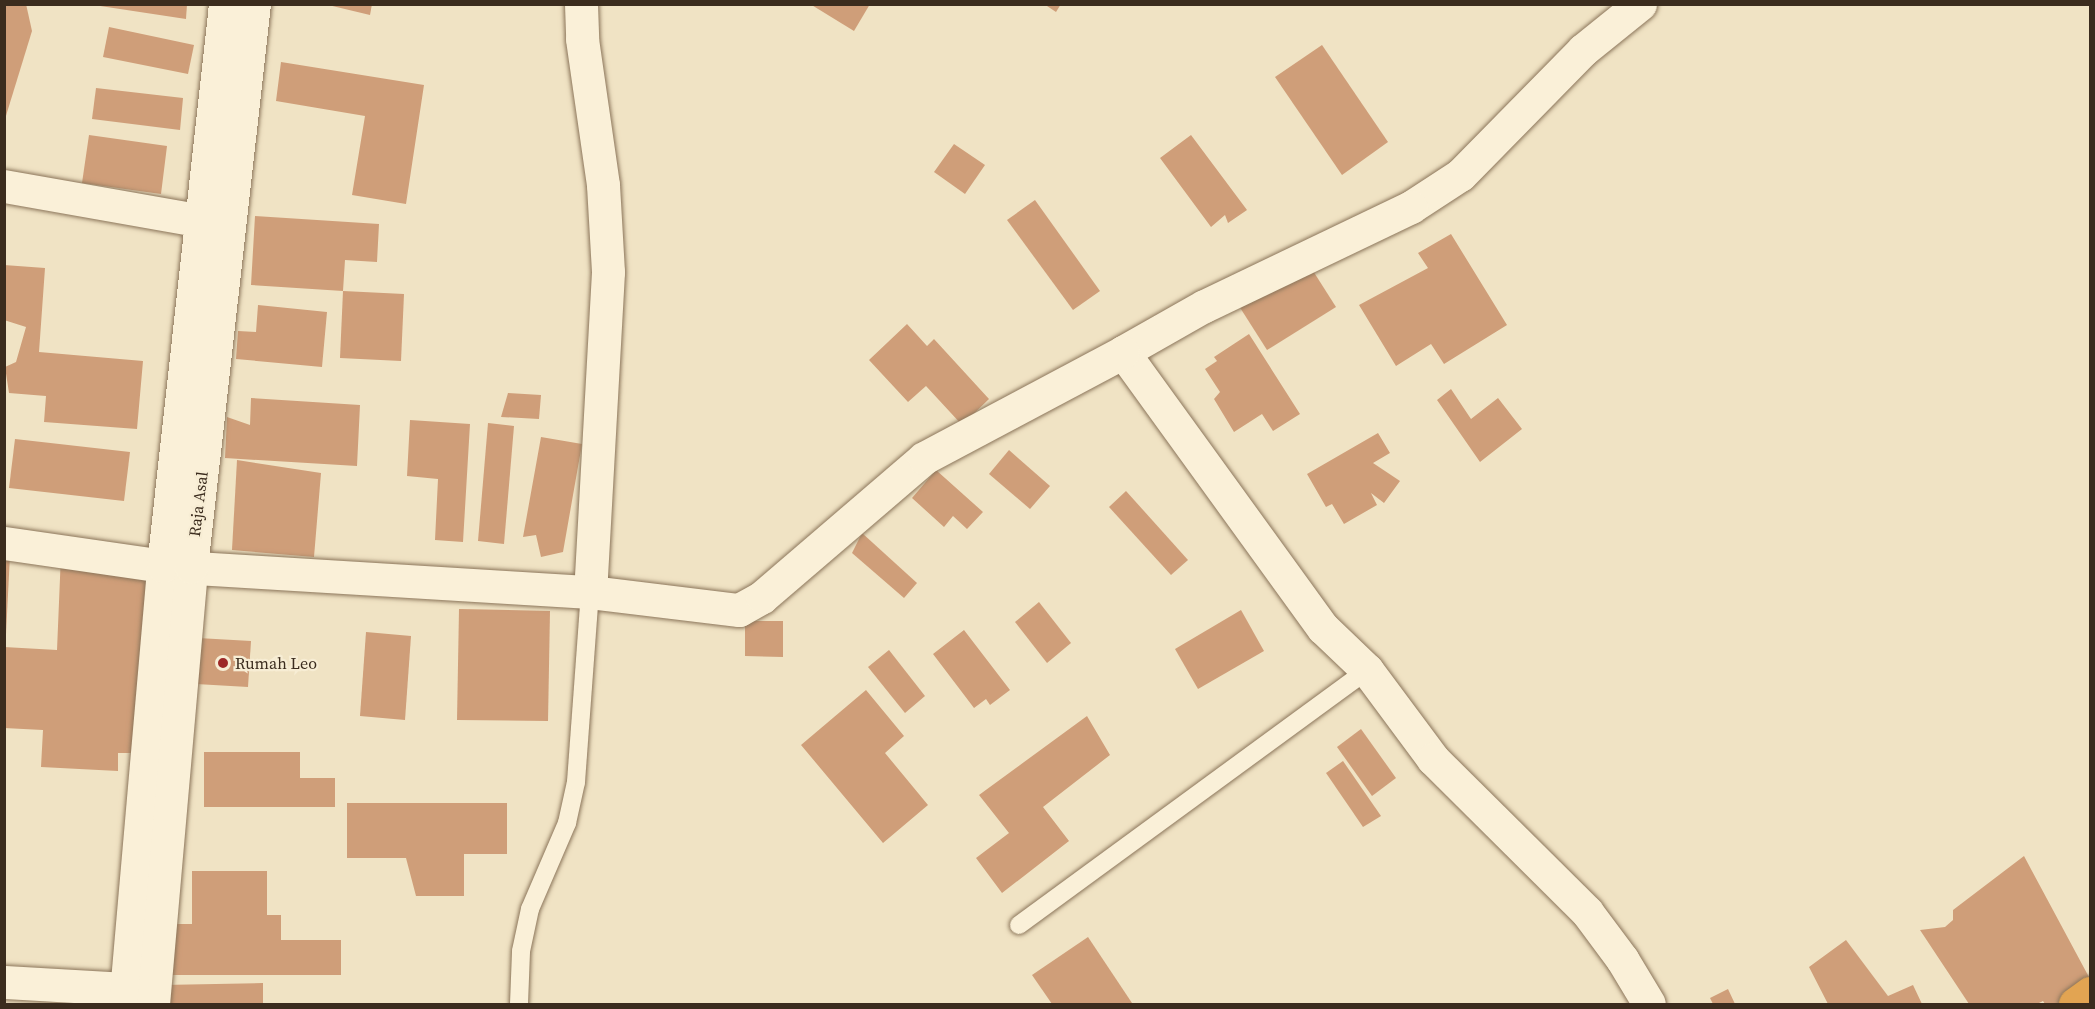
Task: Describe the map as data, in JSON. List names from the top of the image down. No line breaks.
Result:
{"streets":{"street":["Raja Asal"]},"places":["Rumah Leo"]}
